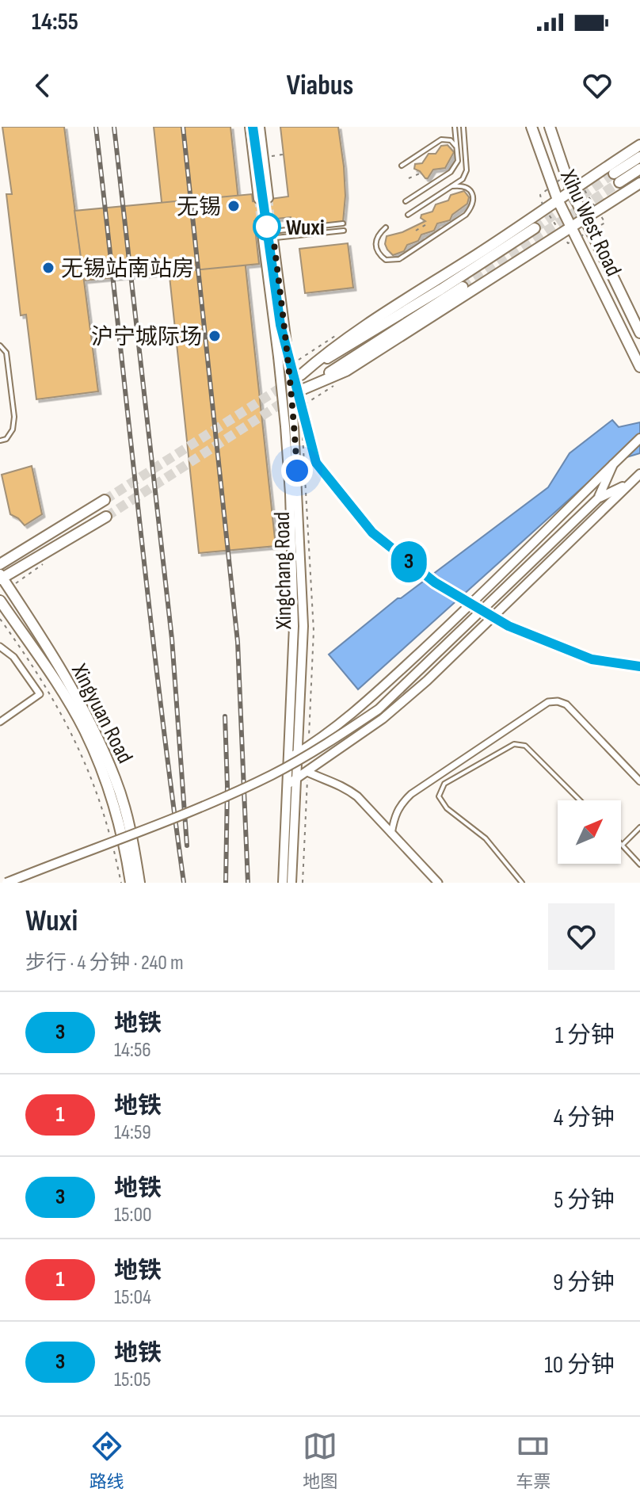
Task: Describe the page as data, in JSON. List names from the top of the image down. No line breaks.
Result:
{"streets":{"main road":["Xihu West Road","Xingchang Road","Xingyuan Road"]},"places":["无锡","Wuxi","无锡站南站房","沪宁城际场"],"lines":["metro line 3"],"north":"top right","page":{"status":"14:55","header":"Viabus","on_map":"3","heading":["Wuxi","步行 · 4 分钟 · 240 m"],"list":[{"mark":"3","name":"地铁","note":"14:56","value":"1 分钟"},{"mark":"1","name":"地铁","note":"14:59","value":"4 分钟"},{"mark":"3","name":"地铁","note":"15:00","value":"5 分钟"},{"mark":"1","name":"地铁","note":"15:04","value":"9 分钟"},{"mark":"3","name":"地铁","note":"15:05","value":"10 分钟"}],"tabs":["路线","地图","车票"]}}
